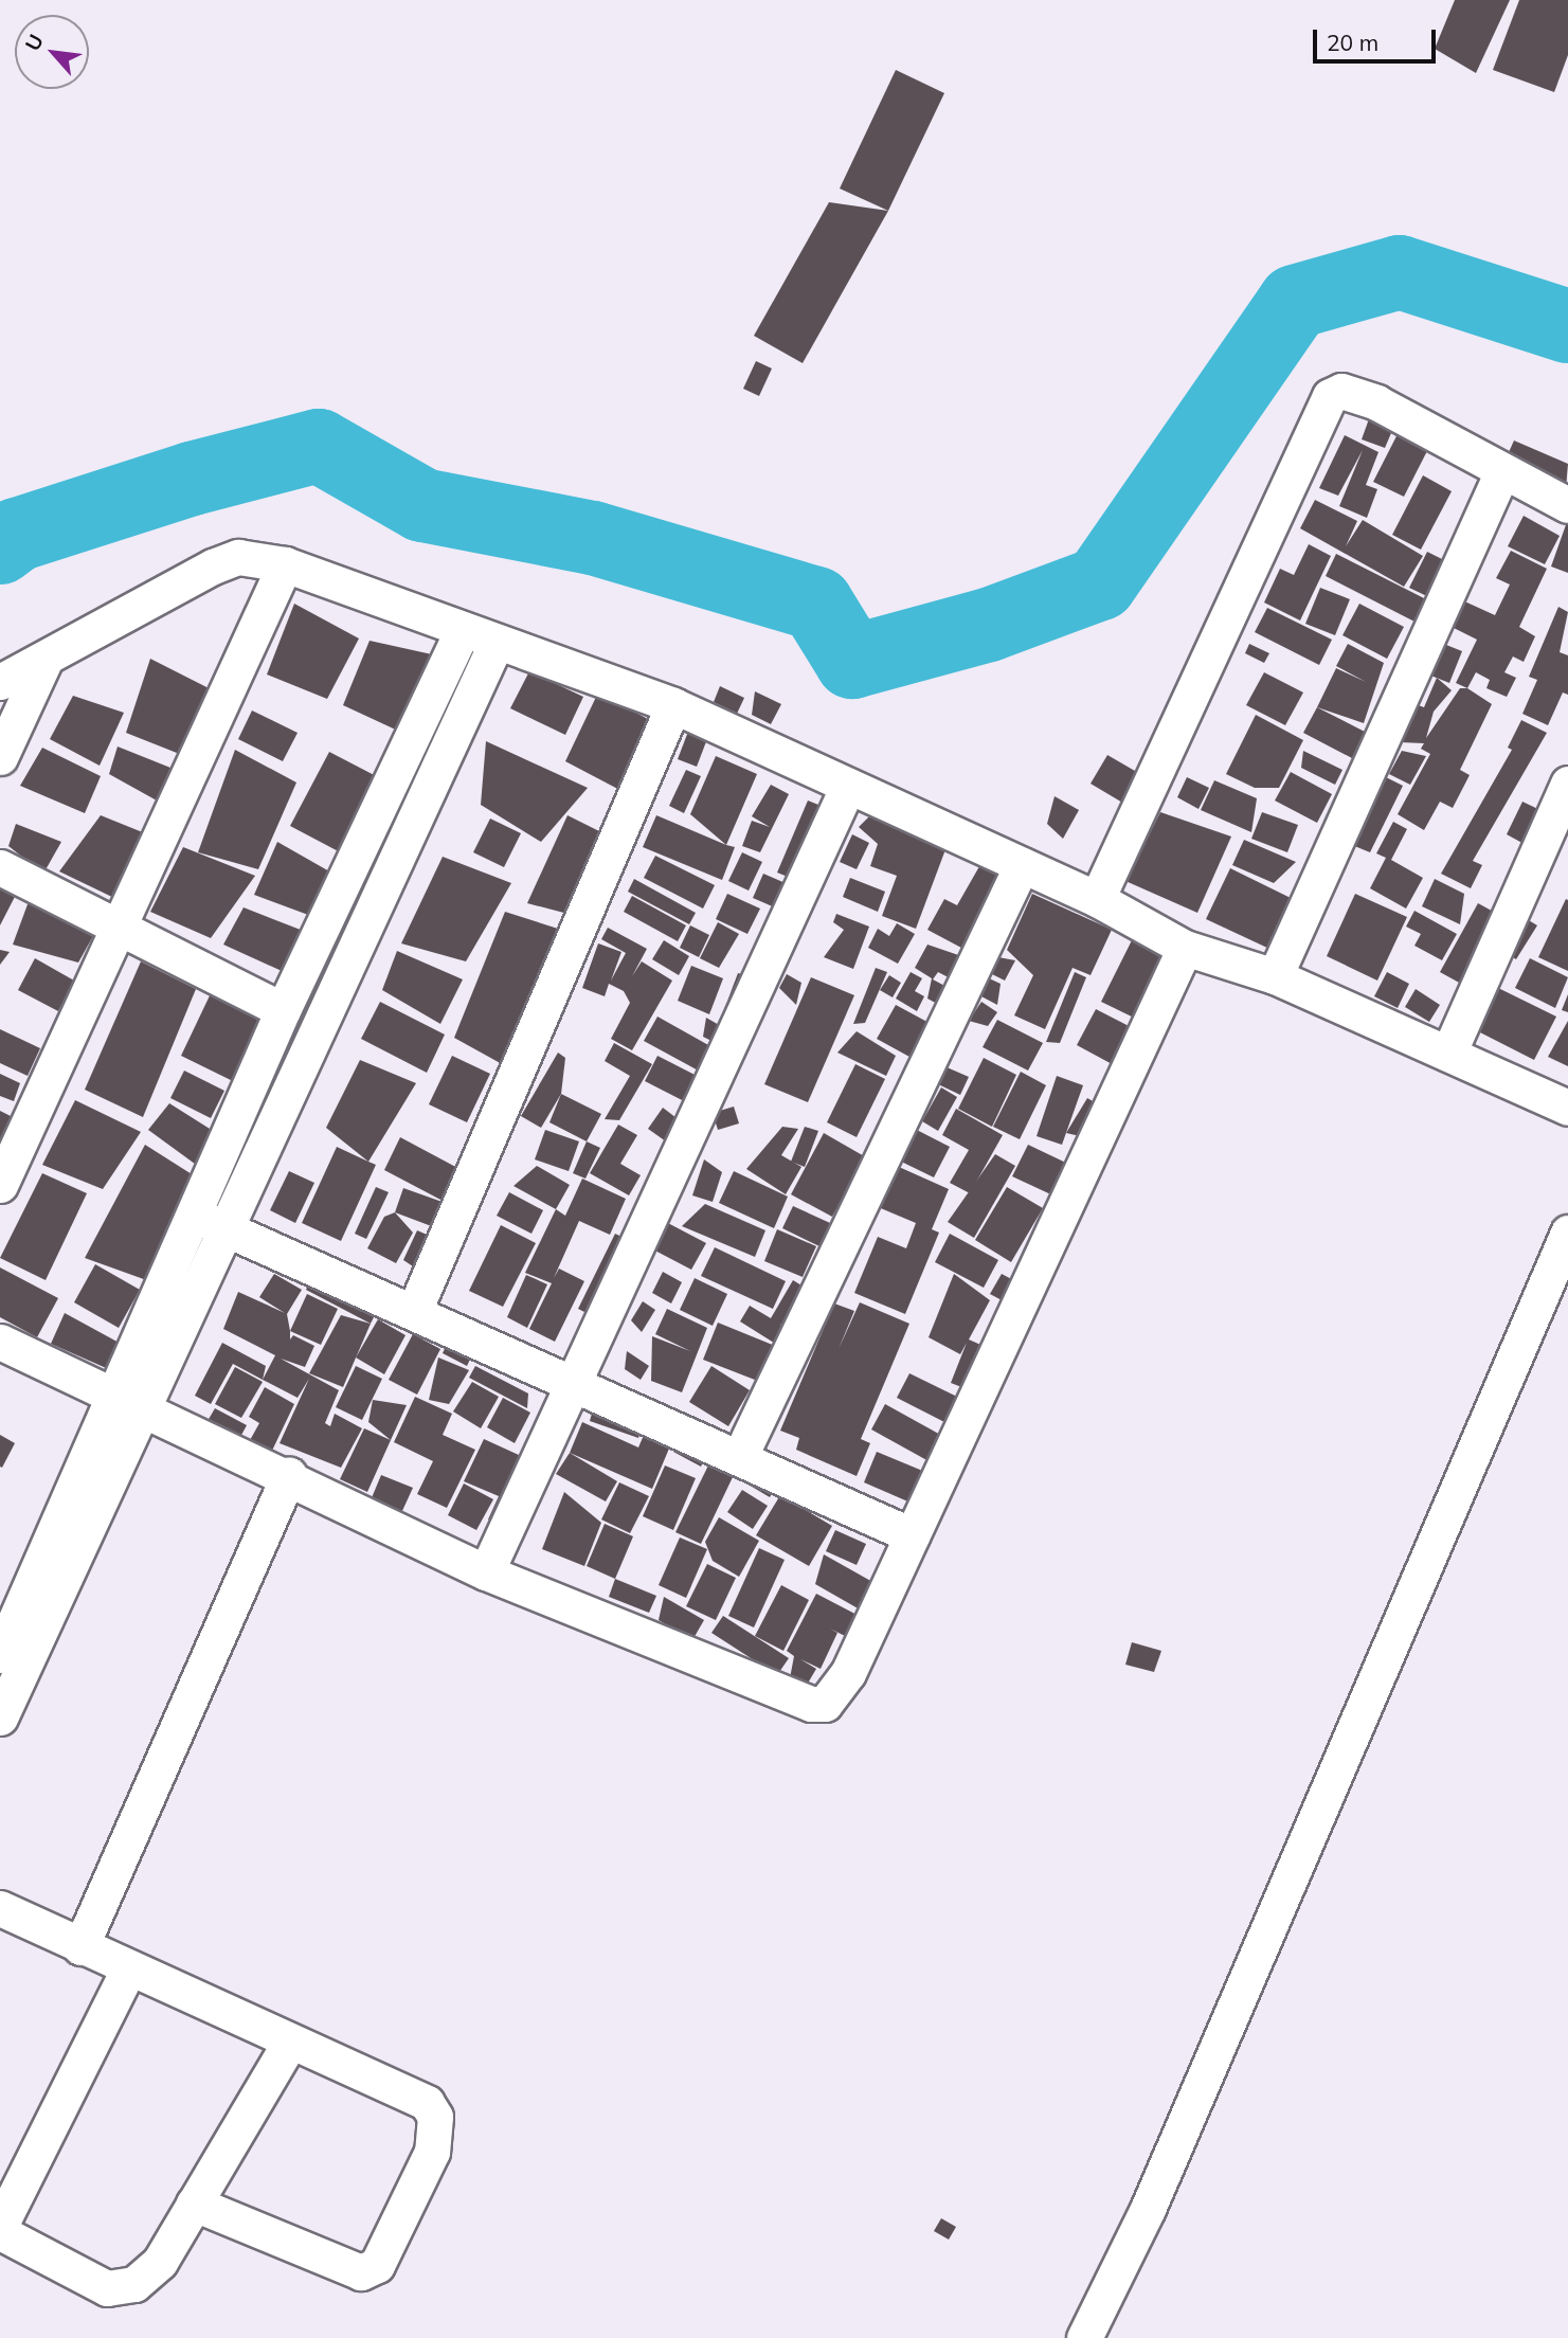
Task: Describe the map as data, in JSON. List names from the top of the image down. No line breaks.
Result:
{"scale_bar":"20 m","north":"top left"}
